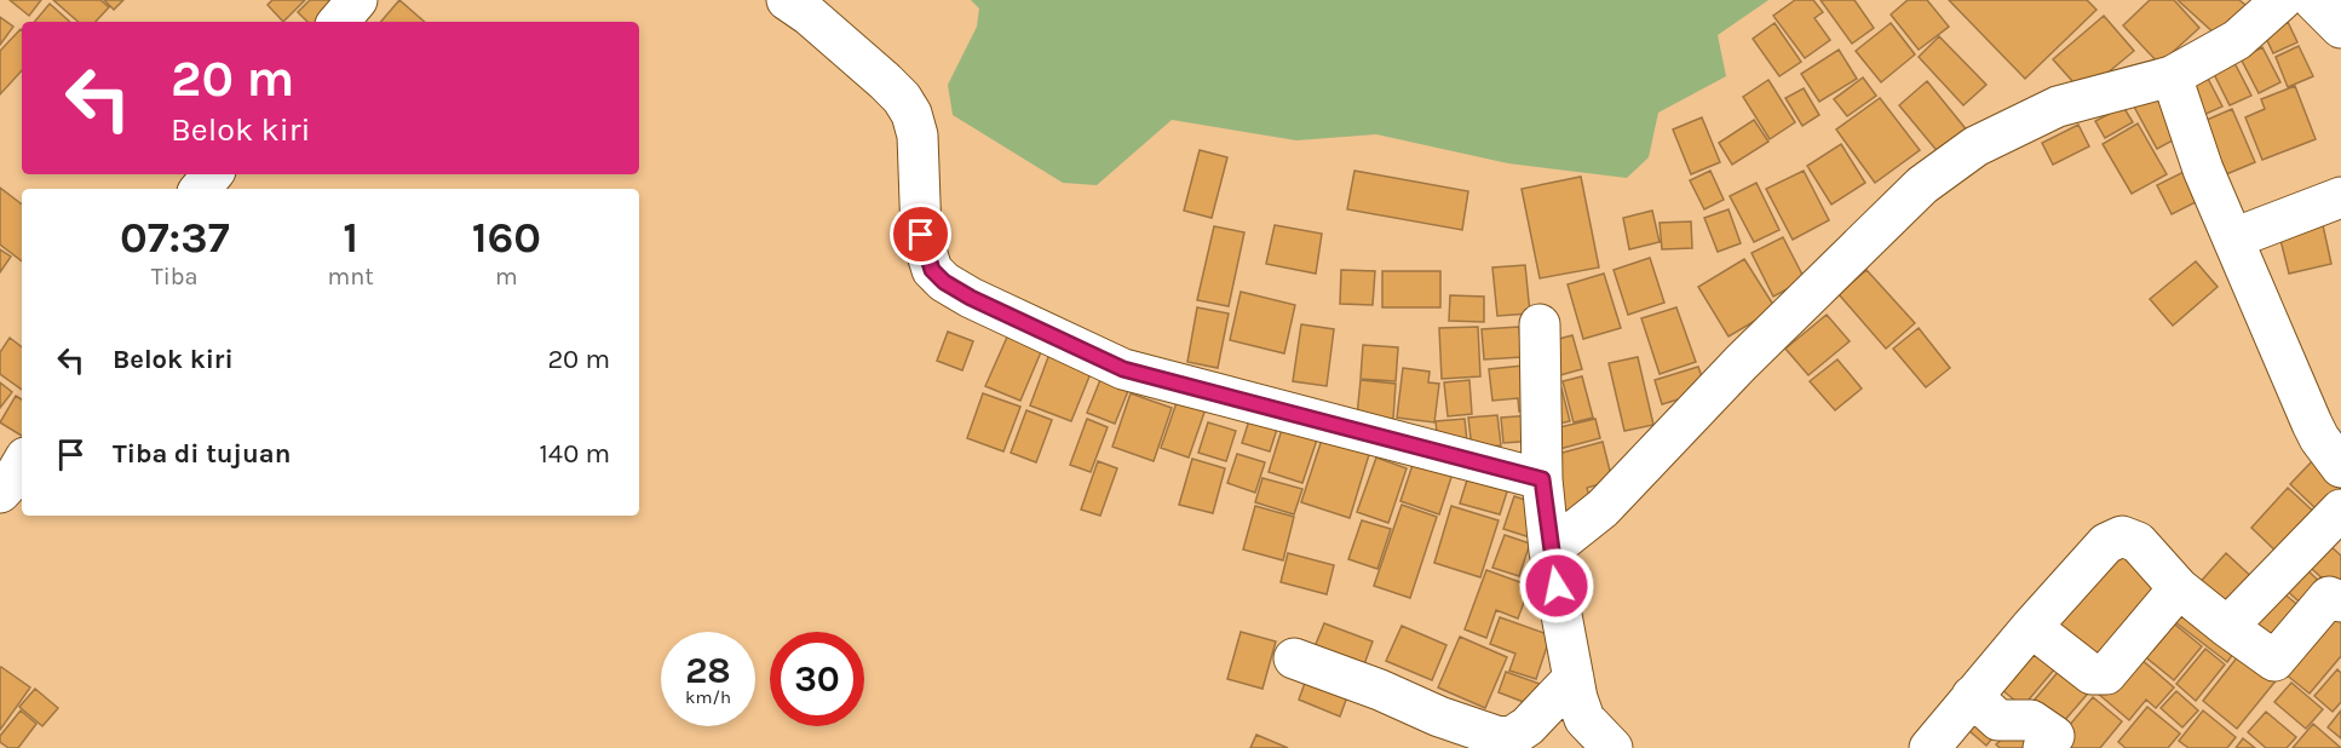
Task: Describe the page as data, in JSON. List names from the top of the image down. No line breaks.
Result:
{"page":{"turn":["20 m","Belok kiri"],"eta":["07:37","Tiba","1","mnt","160","m"],"list":[{"name":"Belok kiri","value":"20 m"},{"name":"Tiba di tujuan","value":"140 m"}],"speed":"28 km/h","limit":"30"}}
